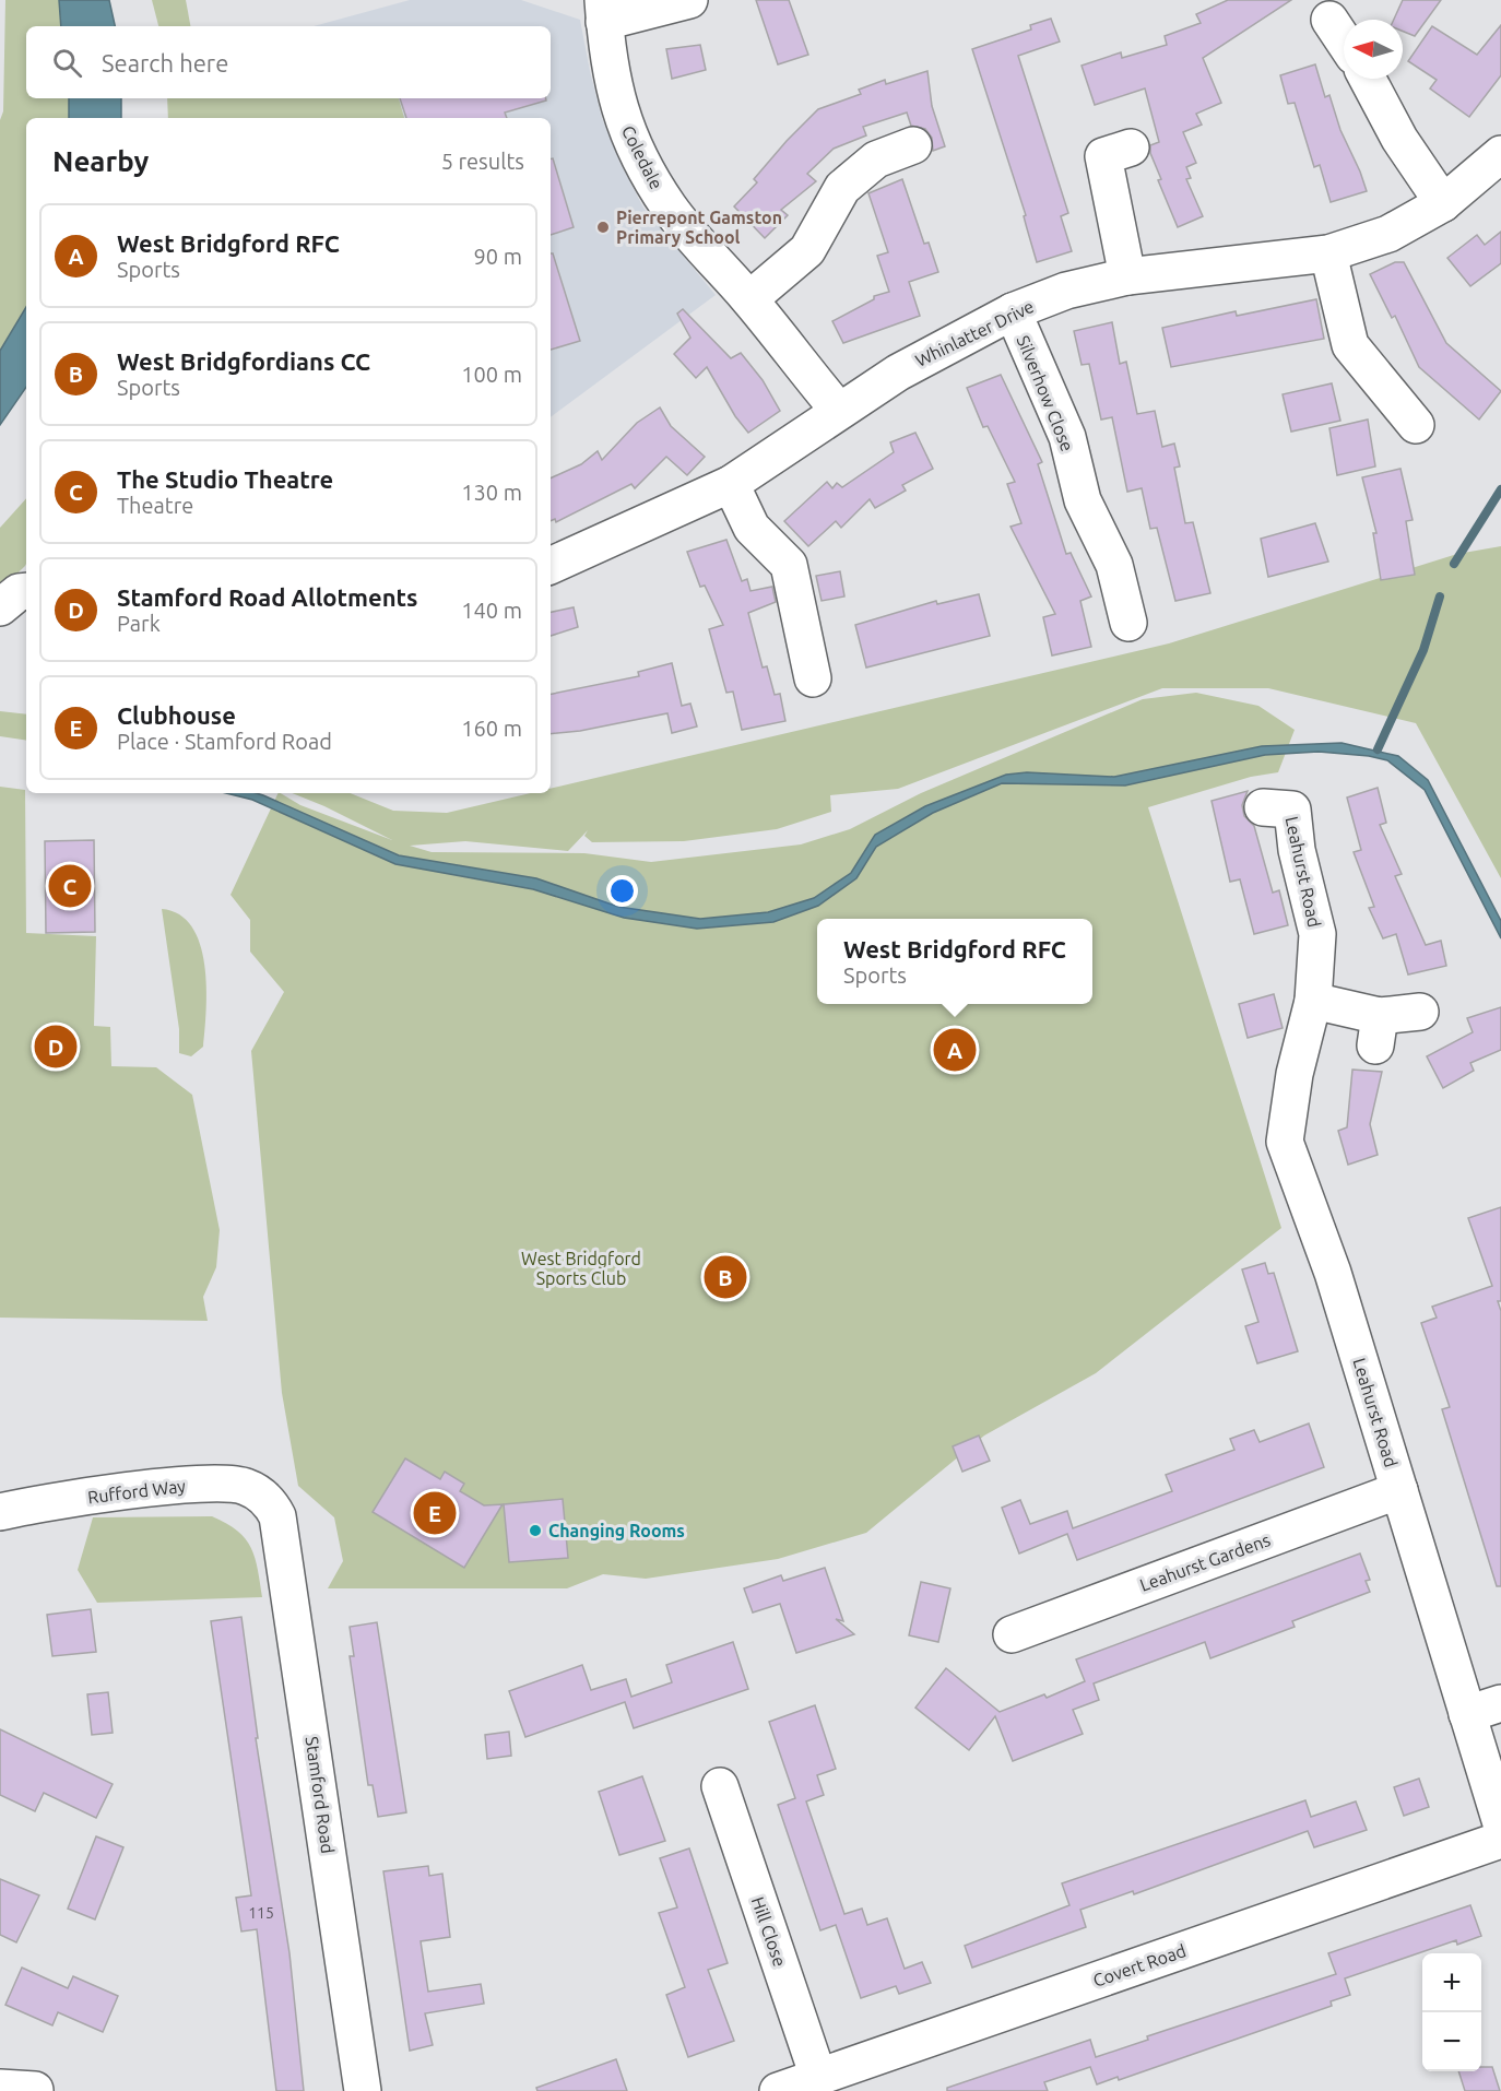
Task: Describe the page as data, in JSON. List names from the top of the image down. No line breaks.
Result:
{"streets":{"street":["Coledale","Whinlatter Drive","Silverhow Close","Leahurst Road","Rufford Way","Leahurst Gardens","Stamford Road","Hill Close","Covert Road"]},"crossings":[["Coledale","Whinlatter Drive"],["Whinlatter Drive","Silverhow Close"],["Leahurst Road","Leahurst Gardens"],["Rufford Way","Stamford Road"],["Hill Close","Covert Road"]],"parks":["West Bridgford Sports Club"],"places":["Pierrepont Gamston Primary School","Changing Rooms"],"house_numbers":["115"],"north":"left","page":{"search":"Search here","heading":["Nearby","5 results"],"list":[{"mark":"A","name":"West Bridgford RFC","note":"Sports","value":"90 m"},{"mark":"B","name":"West Bridgfordians CC","note":"Sports","value":"100 m"},{"mark":"C","name":"The Studio Theatre","note":"Theatre","value":"130 m"},{"mark":"D","name":"Stamford Road Allotments","note":"Park","value":"140 m"},{"mark":"E","name":"Clubhouse","note":"Place · Stamford Road","value":"160 m"}],"pins":["C","D","A","B","E"],"popup":["West Bridgford RFC","Sports"],"map_buttons":["+","−"]}}
